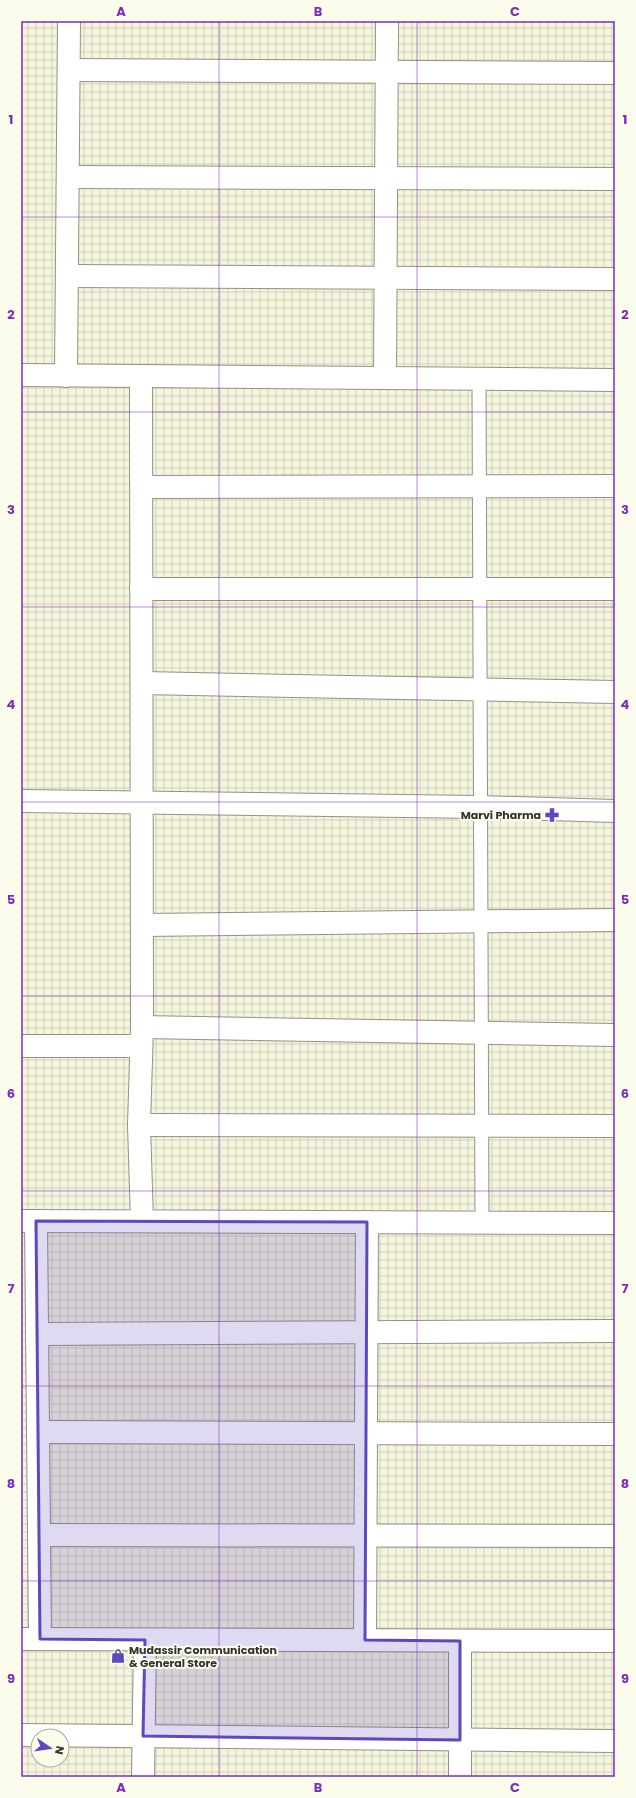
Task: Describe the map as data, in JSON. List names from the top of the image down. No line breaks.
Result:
{"places":{"pharmacy":["Marvi Pharma"],"shop":["Mudassir Communication & General Store"]},"north":"right","grid":{"columns":["A","B","C"],"rows":["1","2","3","4","5","6","7","8","9"]}}
